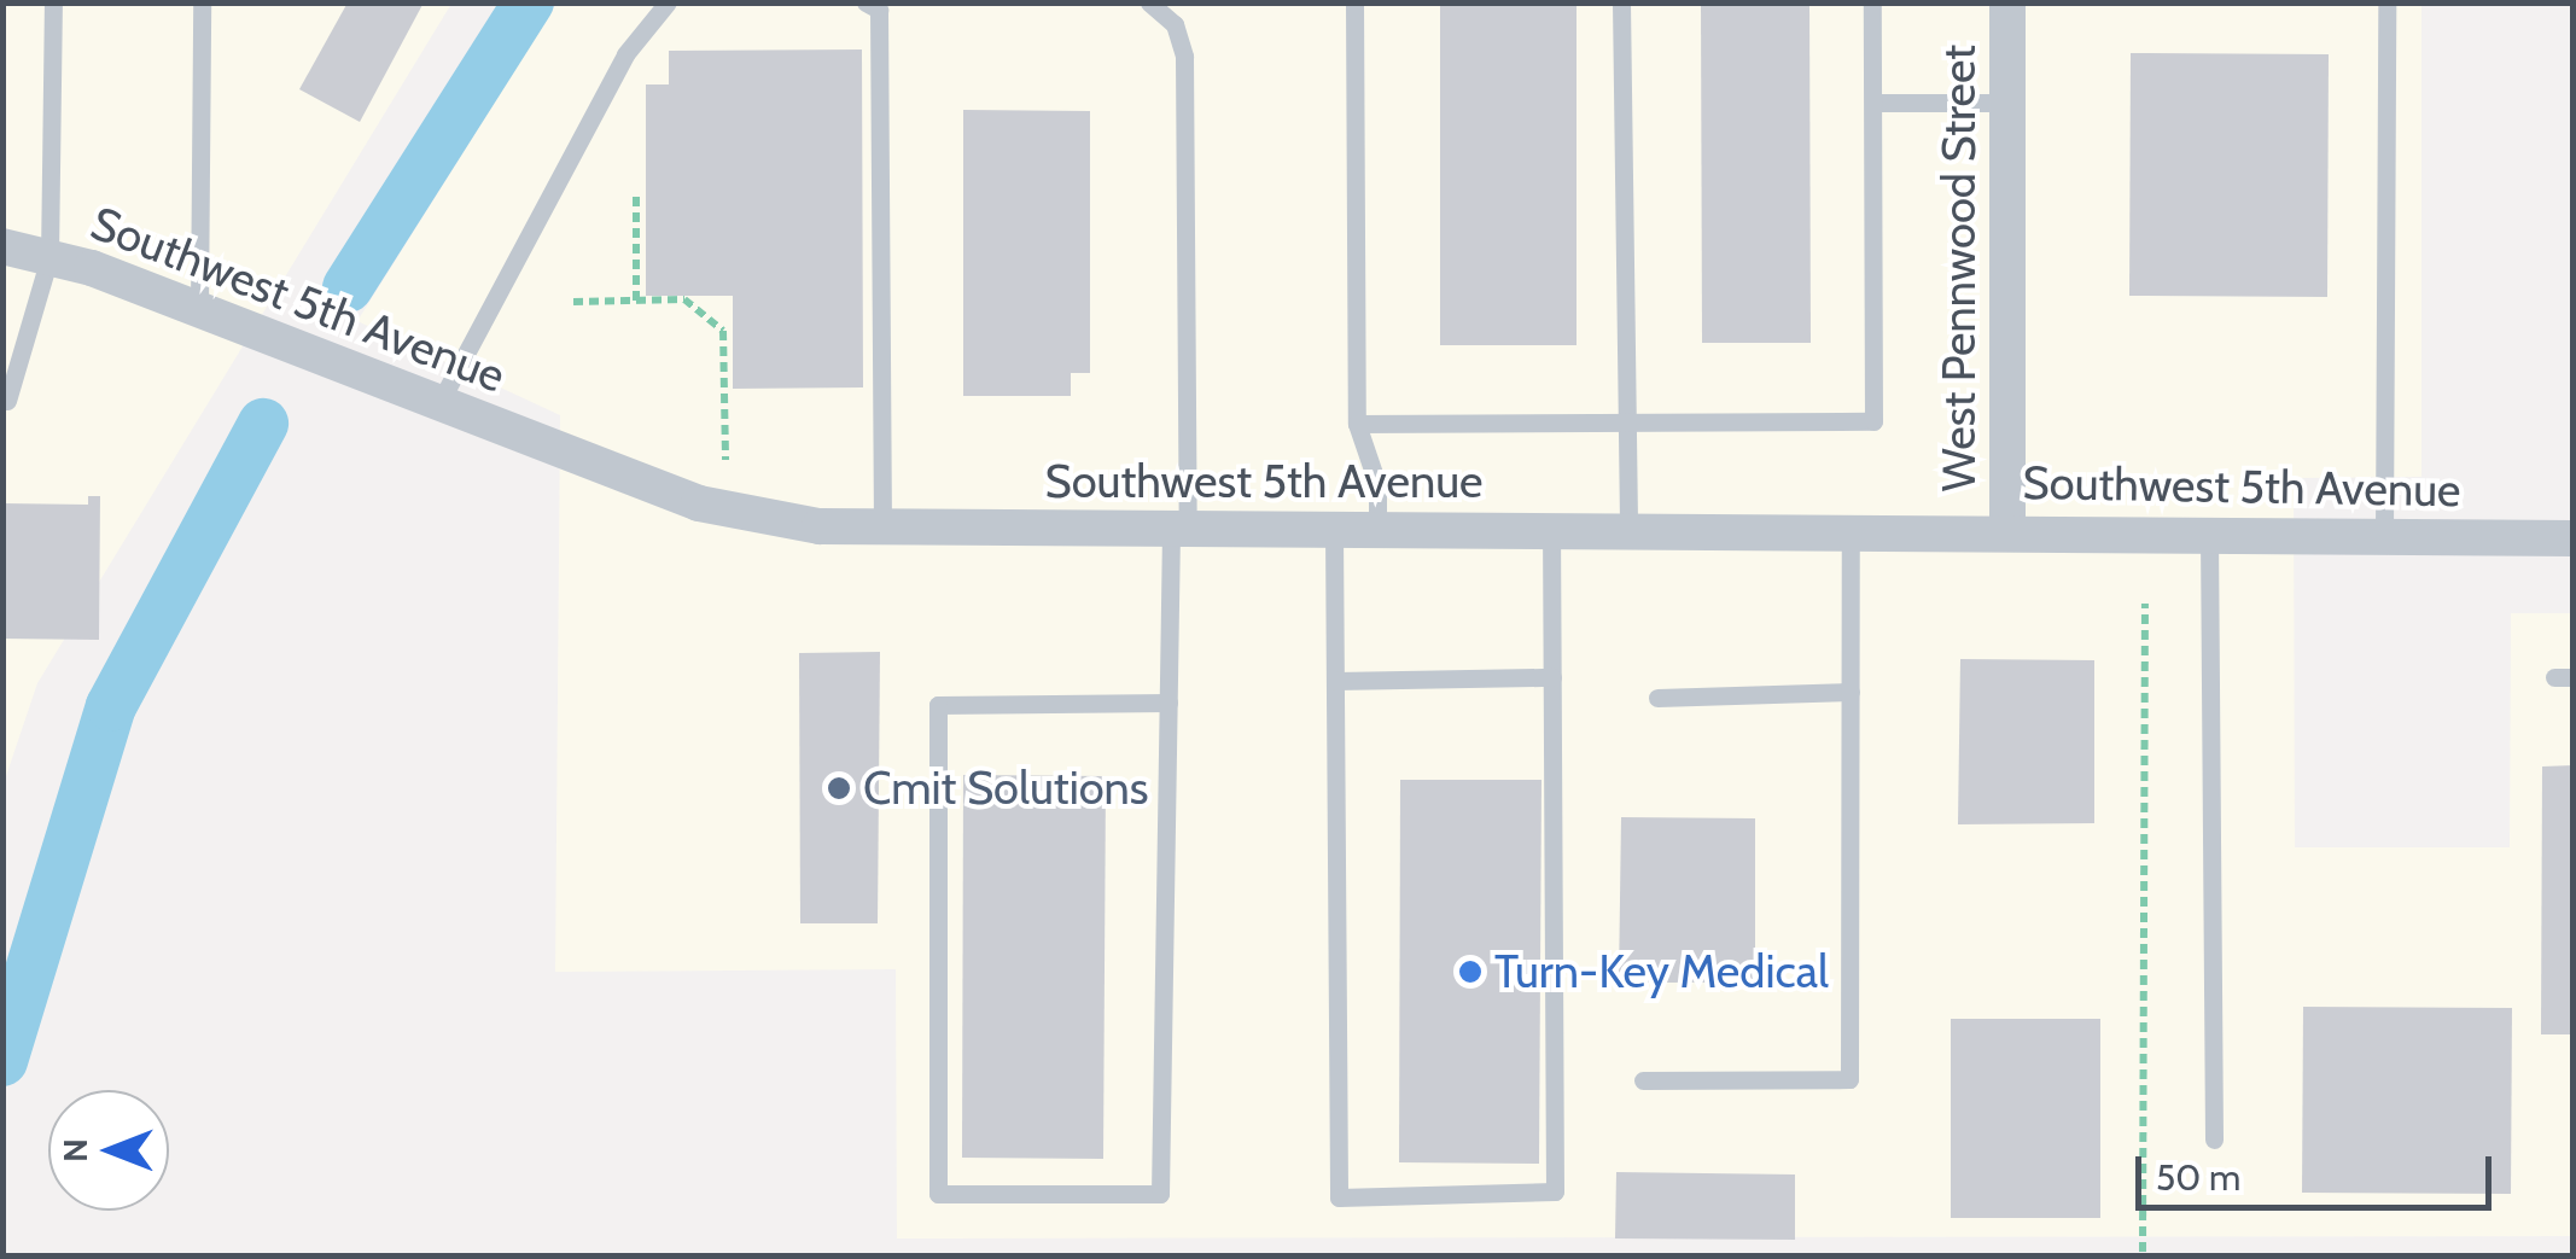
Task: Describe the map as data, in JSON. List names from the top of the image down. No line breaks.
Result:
{"streets":{"street":["West Pennwood Street","Southwest 5th Avenue"]},"crossings":[["West Pennwood Street","Southwest 5th Avenue"]],"places":["Cmit Solutions","Turn-Key Medical"],"scale_bar":"50 m","north":"left"}
